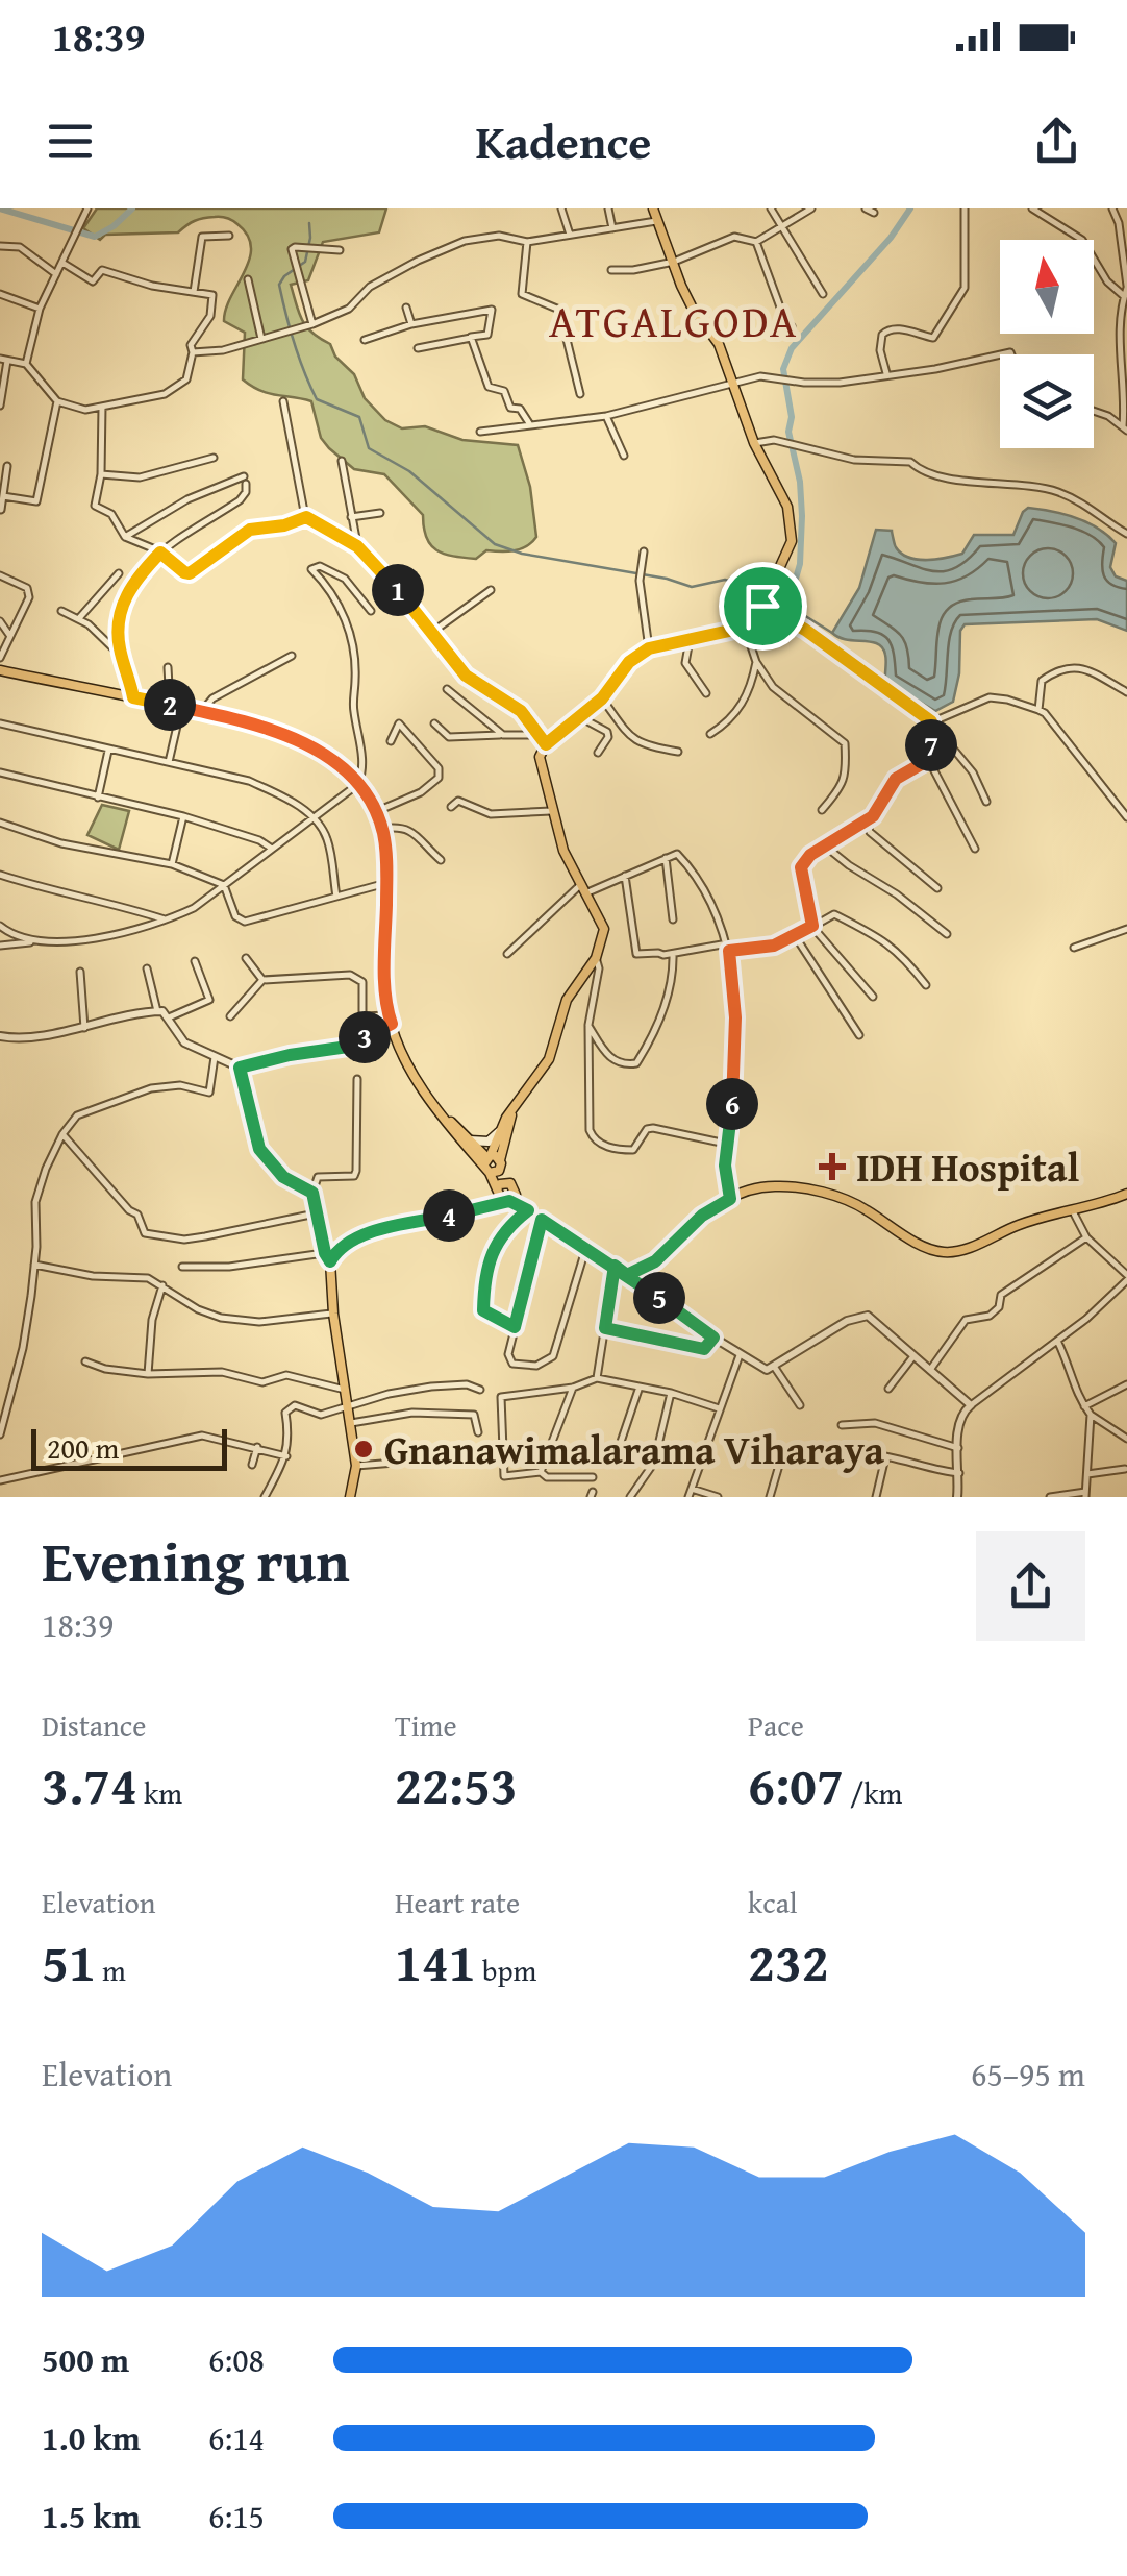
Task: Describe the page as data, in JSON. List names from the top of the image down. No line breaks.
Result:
{"districts":["ATGALGODA"],"places":{"health":["IDH Hospital"],"other":["Gnanawimalarama Viharaya"]},"scale_bar":"200 m","north":"top","page":{"status":"18:39","header":"Kadence","pins":["1","2","7","3","6","4","5"],"scale":"200 m","heading":["Evening run","18:39"],"stats":[["Distance","3.74 km"],["Time","22:53"],["Pace","6:07 /km"],["Elevation","51 m"],["Heart rate","141 bpm"],["kcal","232"]],"chart":["Elevation","65–95 m"],"list":[{"name":"500 m","note":"6:08"},{"name":"1.0 km","note":"6:14"},{"name":"1.5 km","note":"6:15"}]}}
